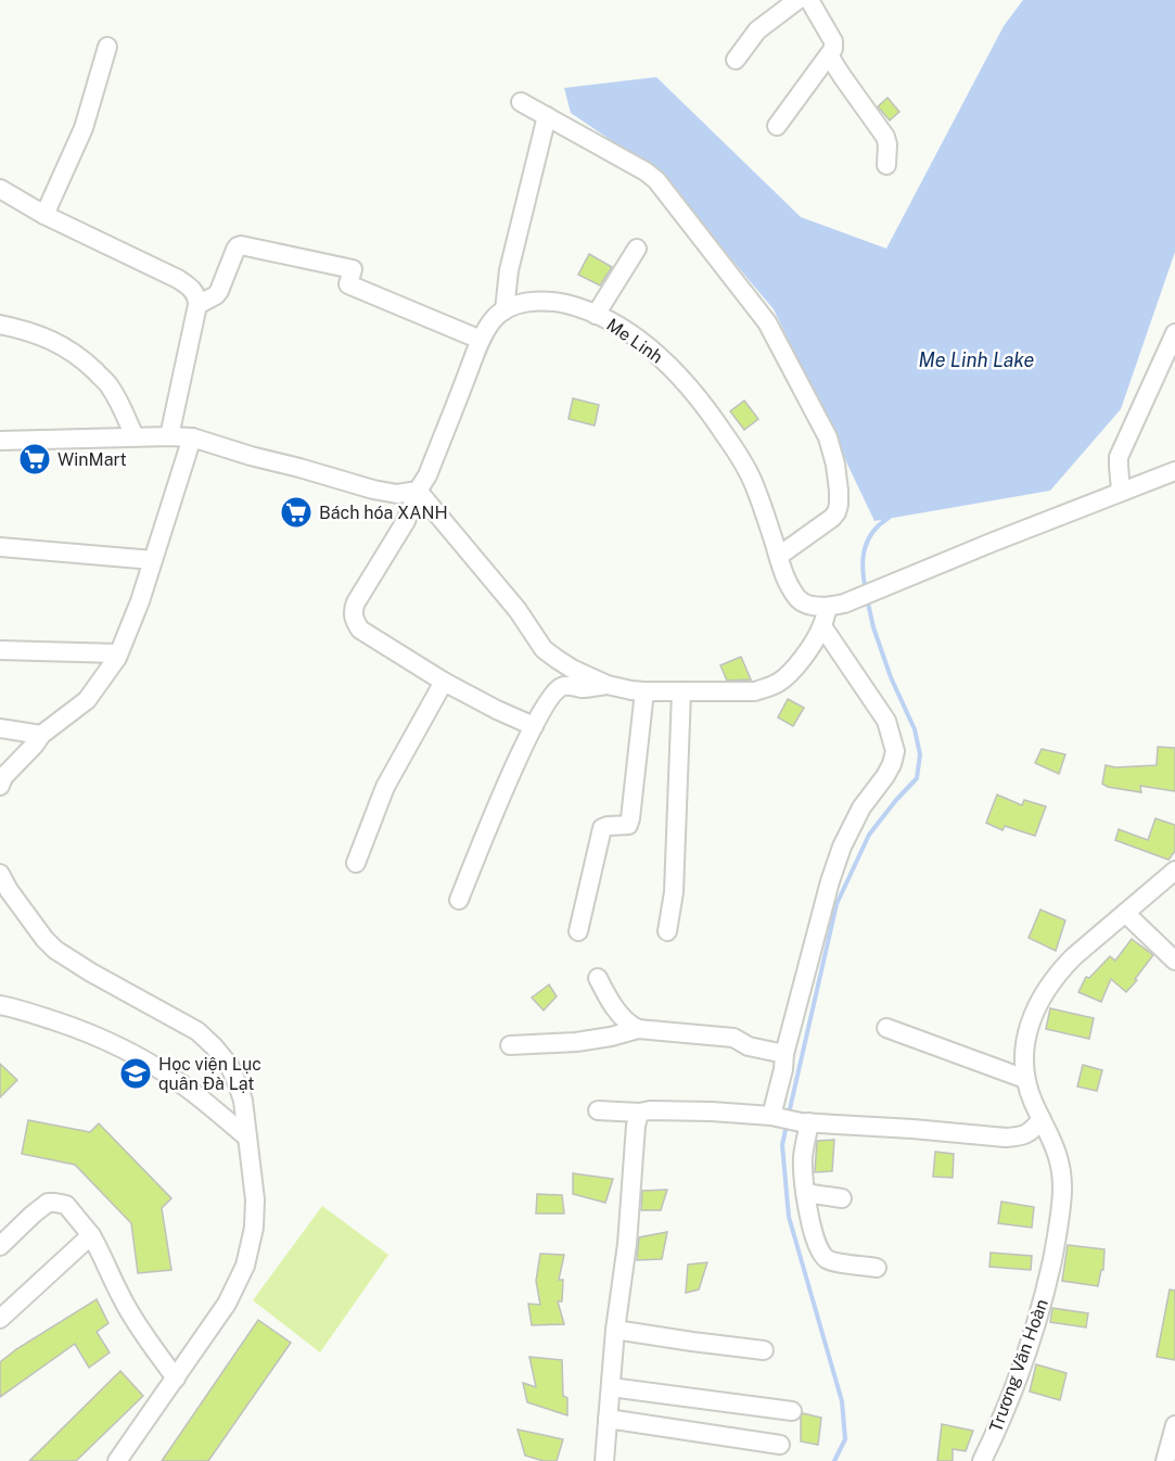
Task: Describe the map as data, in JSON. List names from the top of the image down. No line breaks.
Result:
{"streets":{"street":["Me Linh","Trương Văn Hoàn"]},"water":["Me Linh Lake"],"places":{"supermarket":["WinMart","Bách hóa XANH"],"school or university":["Học viện Lục quân Đà Lạt"]}}
